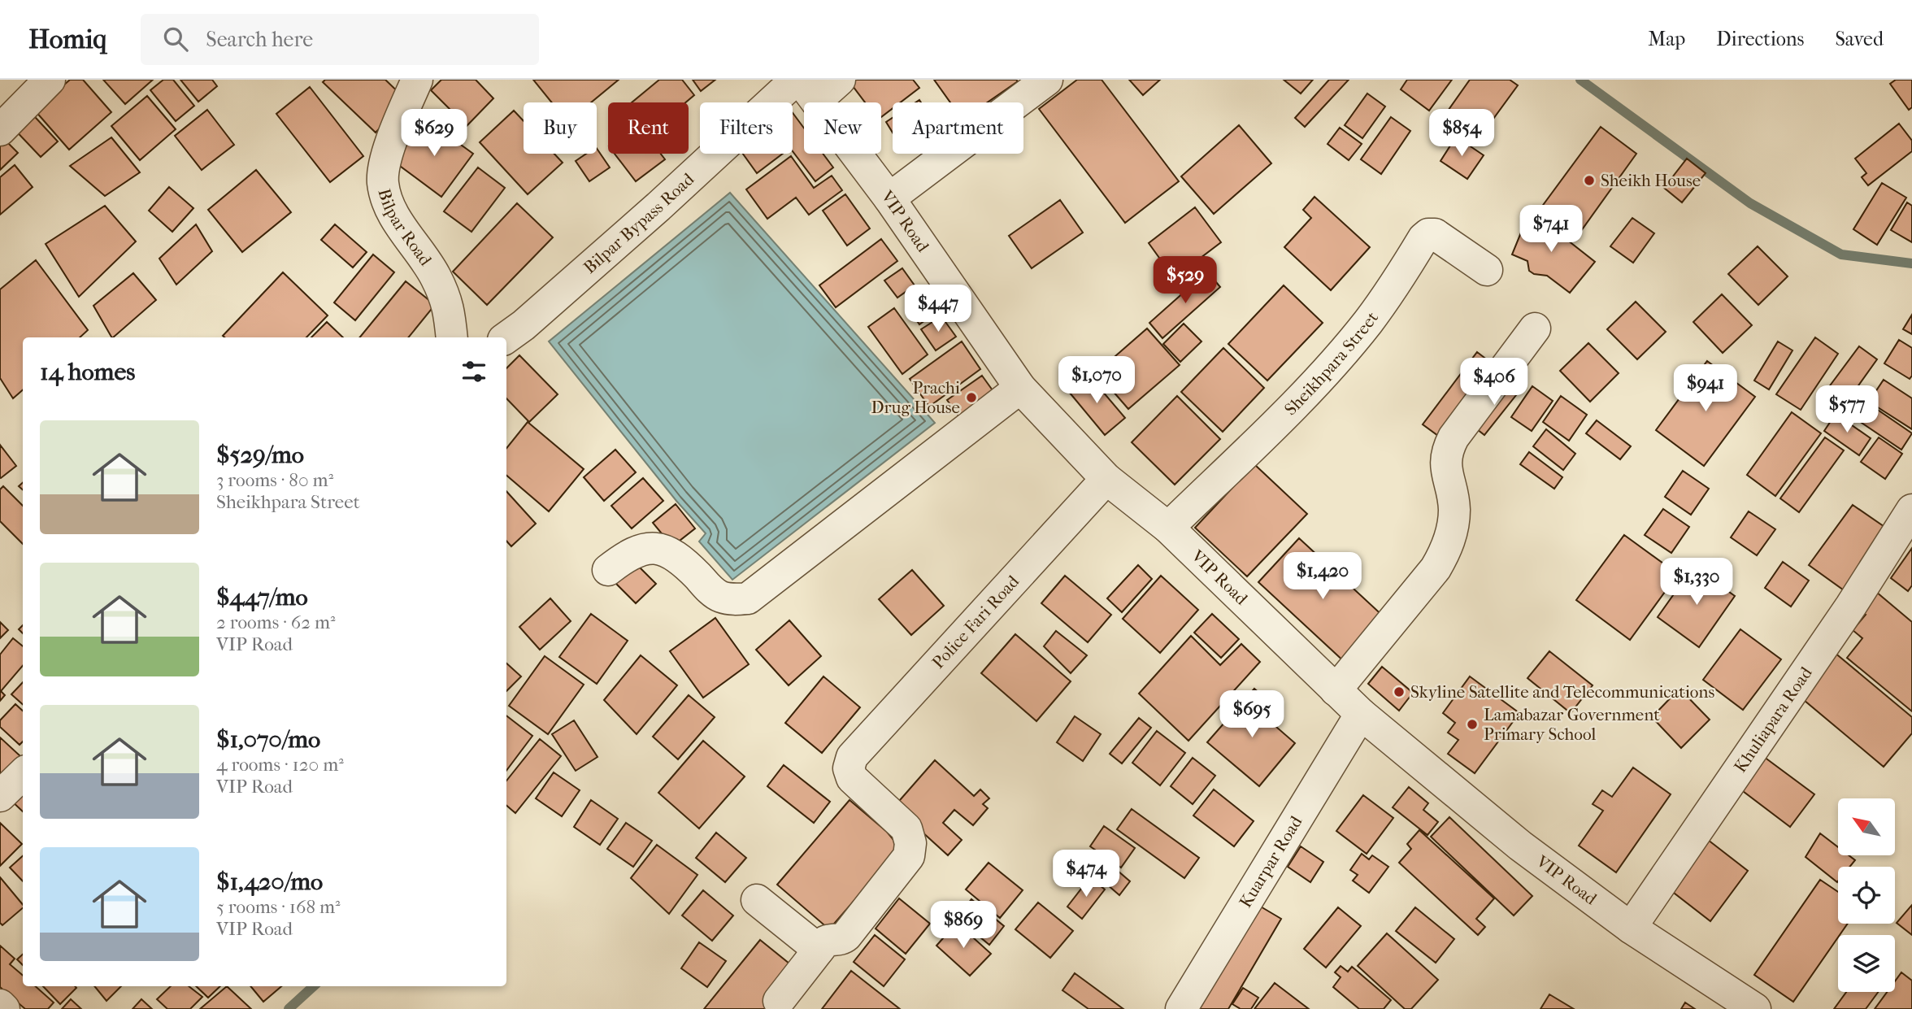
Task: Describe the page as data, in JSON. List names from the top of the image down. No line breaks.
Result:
{"streets":{"street":["VIP Road","Bilpar Bypass Road","Bilpar Road","Sheikhpara Street","Police Fari Road","Khuliapara Road","Kuarpar Road"]},"crossings":[["VIP Road","Bilpar Bypass Road"],["VIP Road","Sheikhpara Street"],["VIP Road","Police Fari Road"],["VIP Road","Khuliapara Road"],["VIP Road","Kuarpar Road"]],"places":["Sheikh House","Prachi Drug House","Skyline Satellite and Telecommunications","Lamabazar Government Primary School"],"north":"top left","page":{"header":"Homiq","search":"Search here","nav":["Map","Directions","Saved"],"chip":["Buy","Rent","Filters","New","Apartment"],"price":["$629","$854","$741","$529","$447","$1,070","$406","$941","$577","$1,420","$1,330","$695","$474","$869"],"heading":"14 homes","list":[{"name":"$529/mo","note":"3 rooms · 80 m² · Sheikhpara Street"},{"name":"$447/mo","note":"2 rooms · 62 m² · VIP Road"},{"name":"$1,070/mo","note":"4 rooms · 120 m² · VIP Road"},{"name":"$1,420/mo","note":"5 rooms · 168 m² · VIP Road"}]}}
